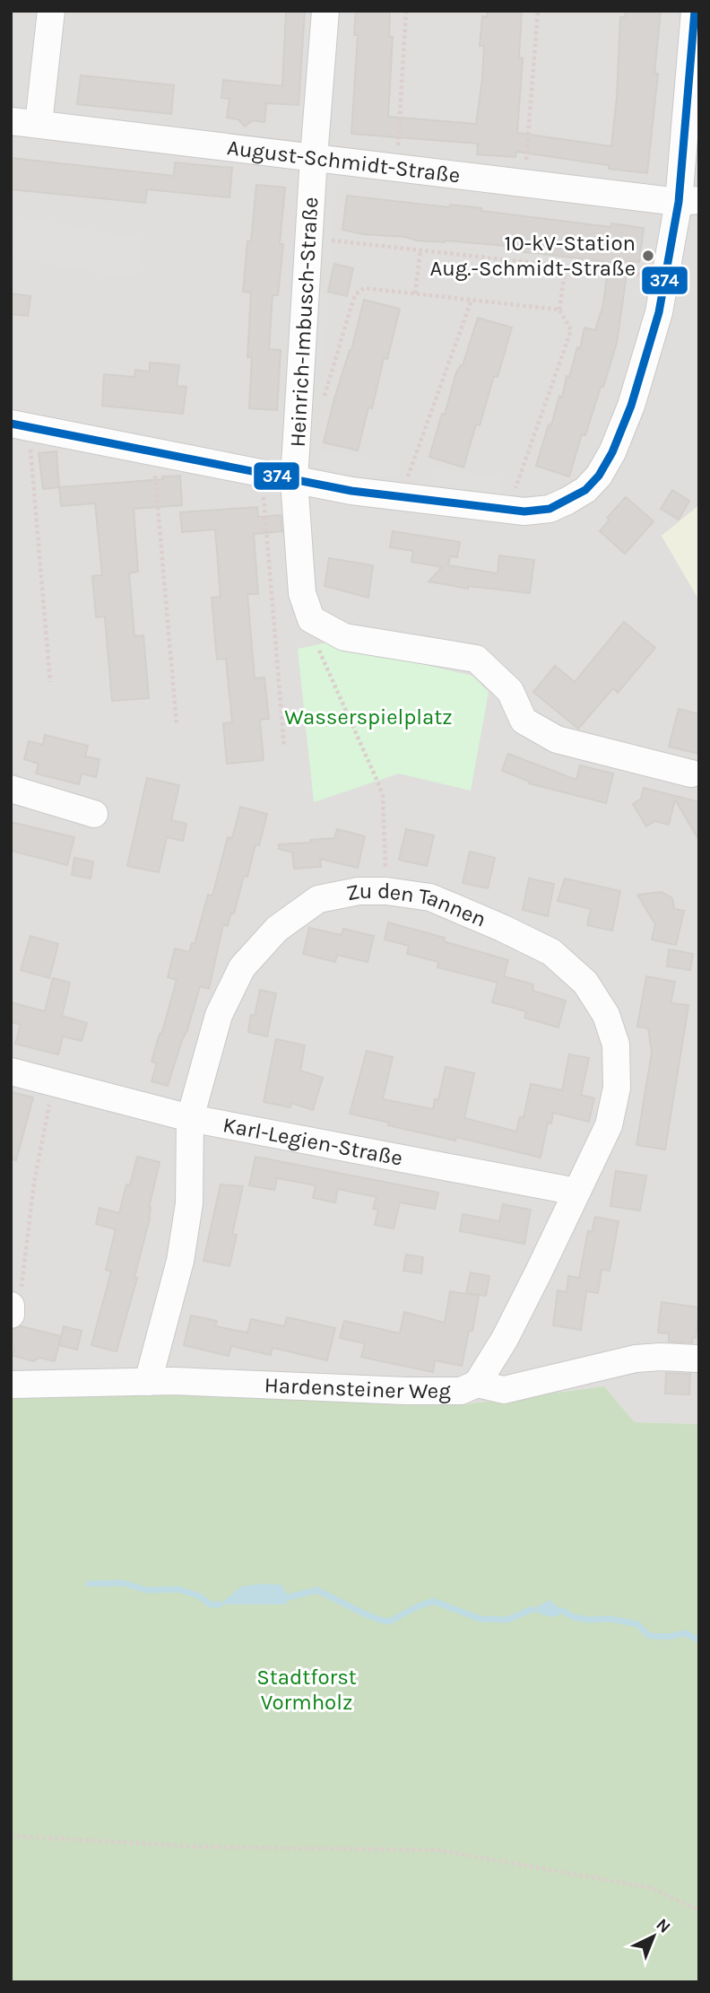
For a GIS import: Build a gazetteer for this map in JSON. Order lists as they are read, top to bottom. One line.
{"streets":{"street":["August-Schmidt-Straße","Heinrich-Imbusch-Straße","Zu den Tannen","Karl-Legien-Straße","Hardensteiner Weg"]},"crossings":[["August-Schmidt-Straße","Heinrich-Imbusch-Straße"],["Zu den Tannen","Karl-Legien-Straße"],["Zu den Tannen","Hardensteiner Weg"]],"parks":["Wasserspielplatz","Stadtforst Vormholz"],"places":["10-kV-Station Aug.-Schmidt-Straße"],"lines":["transit line 374"],"north":"top right"}
